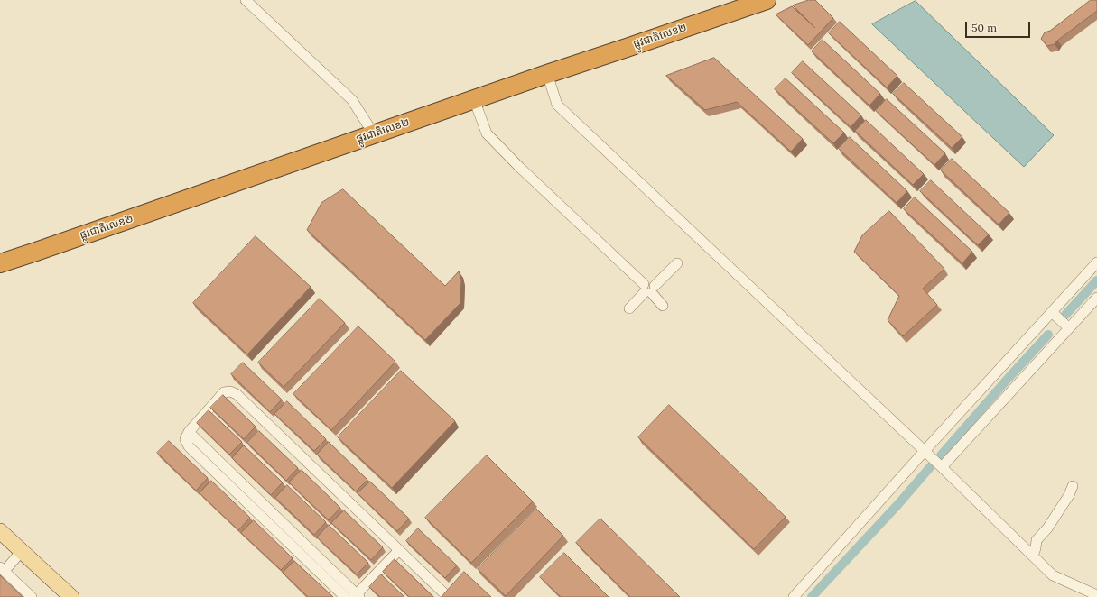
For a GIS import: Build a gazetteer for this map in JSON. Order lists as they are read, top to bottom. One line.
{"streets":{"highway":["ផ្លូវជាតិលេខ២"]},"scale_bar":"50 m"}
